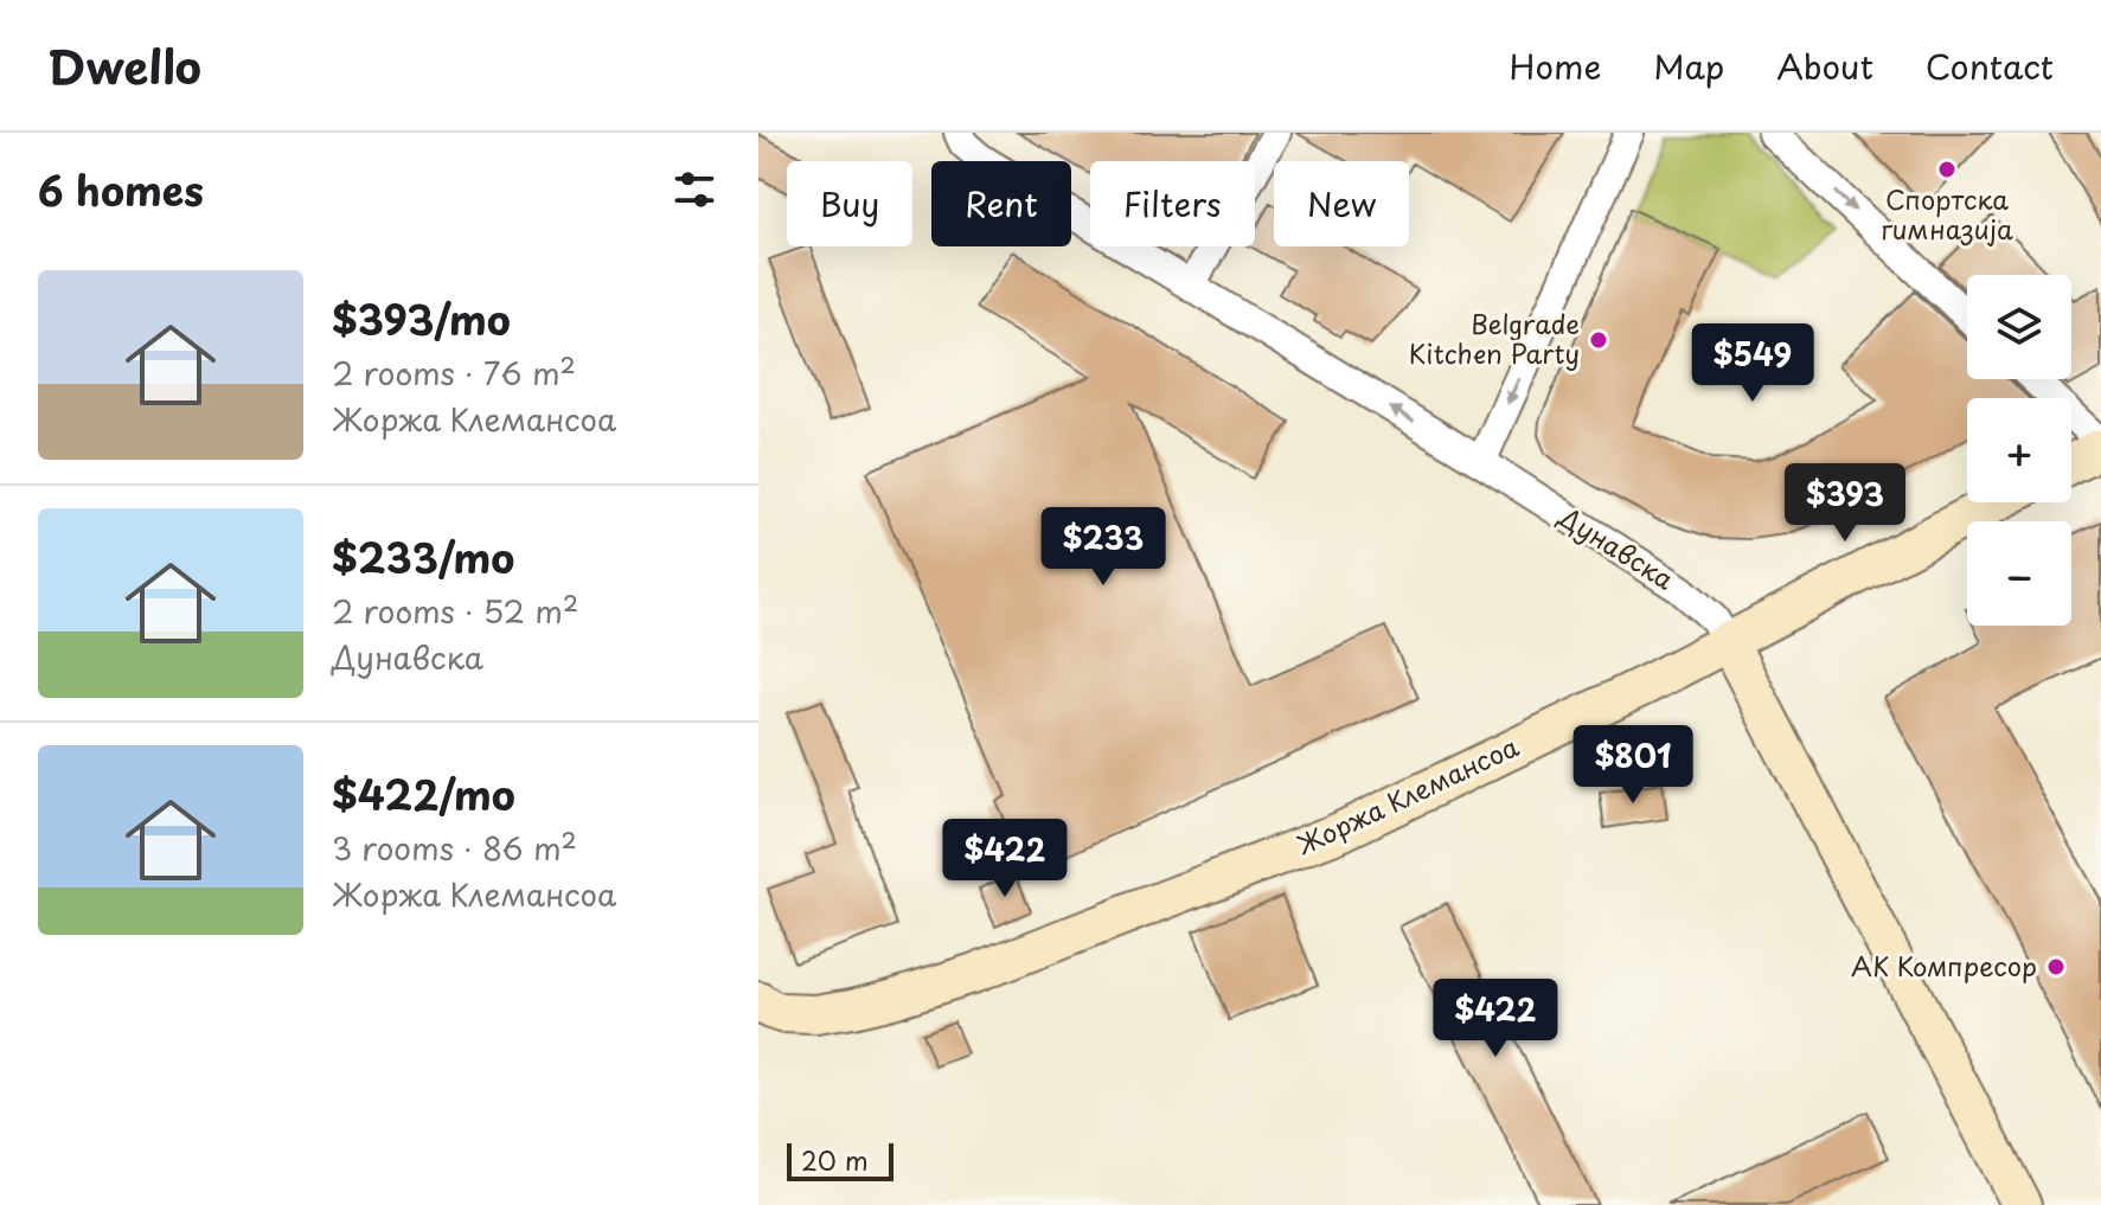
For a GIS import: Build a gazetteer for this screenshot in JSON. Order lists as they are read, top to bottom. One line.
{"streets":{"main road":["Дунавска","Жоржа Клемансоа"]},"crossings":[["Дунавска","Жоржа Клемансоа"]],"places":["Спортска гимназија","Belgrade Kitchen Party","АК Компресор"],"scale_bar":"20 m","page":{"header":"Dwello","nav":["Home","Map","About","Contact"],"heading":"6 homes","chip":["Buy","Rent","Filters","New"],"list":[{"name":"$393/mo","note":"2 rooms · 76 m² · Жоржа Клемансоа"},{"name":"$233/mo","note":"2 rooms · 52 m² · Дунавска"},{"name":"$422/mo","note":"3 rooms · 86 m² · Жоржа Клемансоа"}],"map_buttons":["+","−"],"price":["$549","$393","$233","$801","$422","$422"],"scale":"20 m"}}
